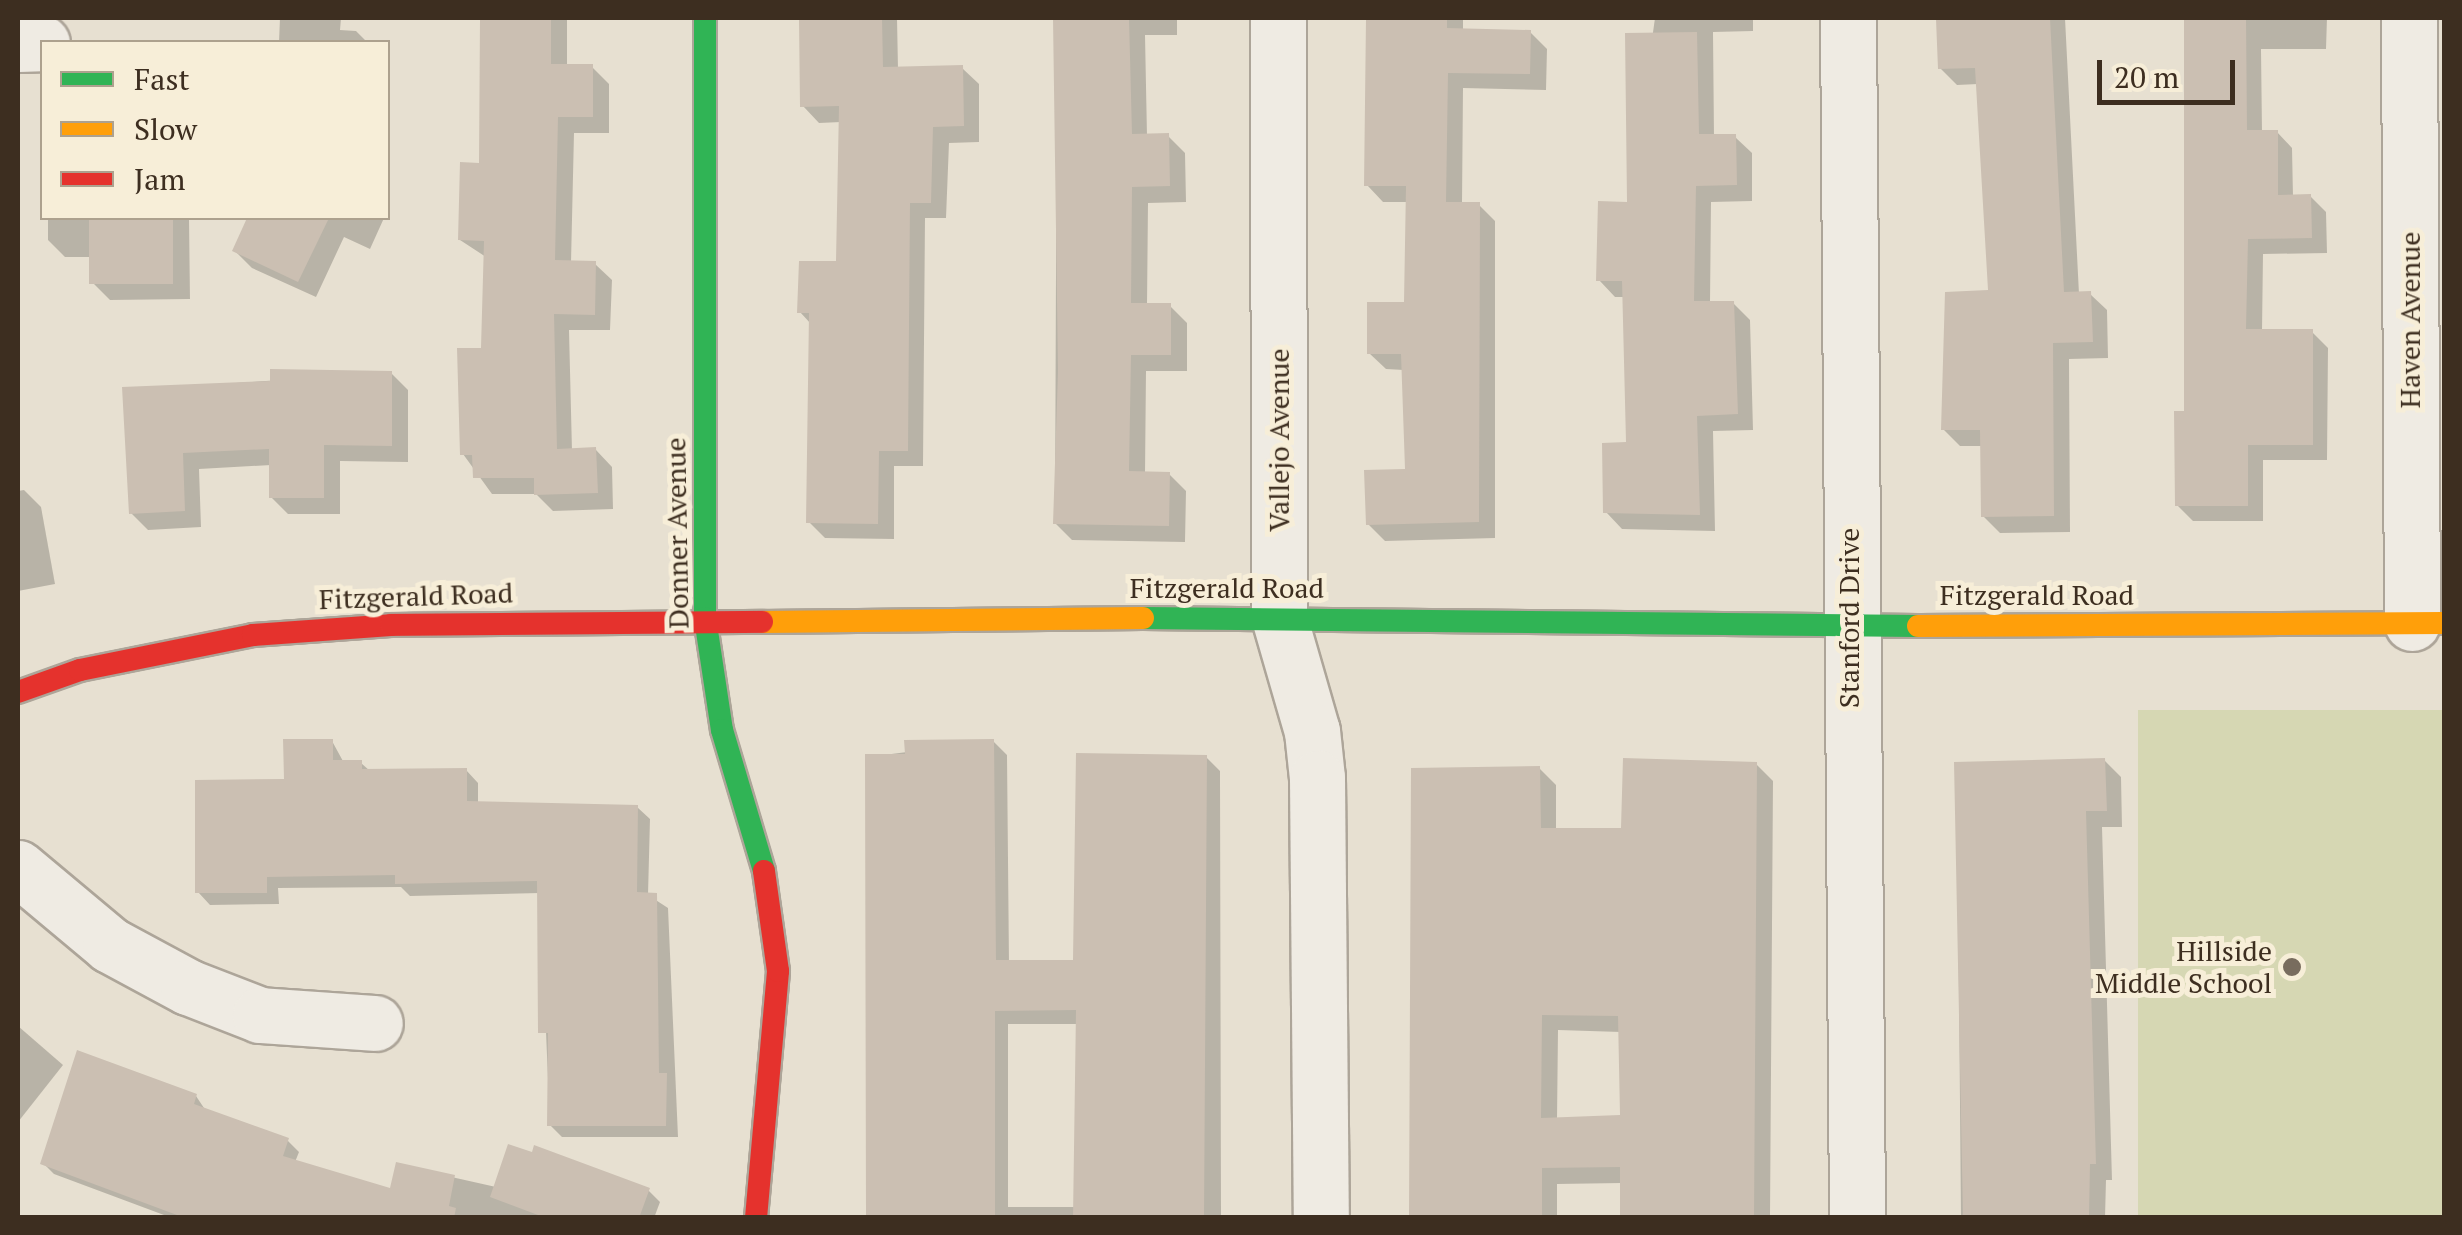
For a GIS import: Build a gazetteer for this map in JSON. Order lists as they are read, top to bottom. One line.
{"streets":{"main road":["Donner Avenue","Fitzgerald Road"],"street":["Haven Avenue","Vallejo Avenue","Stanford Drive"]},"crossings":[["Haven Avenue","Fitzgerald Road"],["Vallejo Avenue","Fitzgerald Road"],["Donner Avenue","Fitzgerald Road"],["Fitzgerald Road","Stanford Drive"]],"places":["Hillside Middle School"],"legend":["Fast","Slow","Jam"],"scale_bar":"20 m"}
